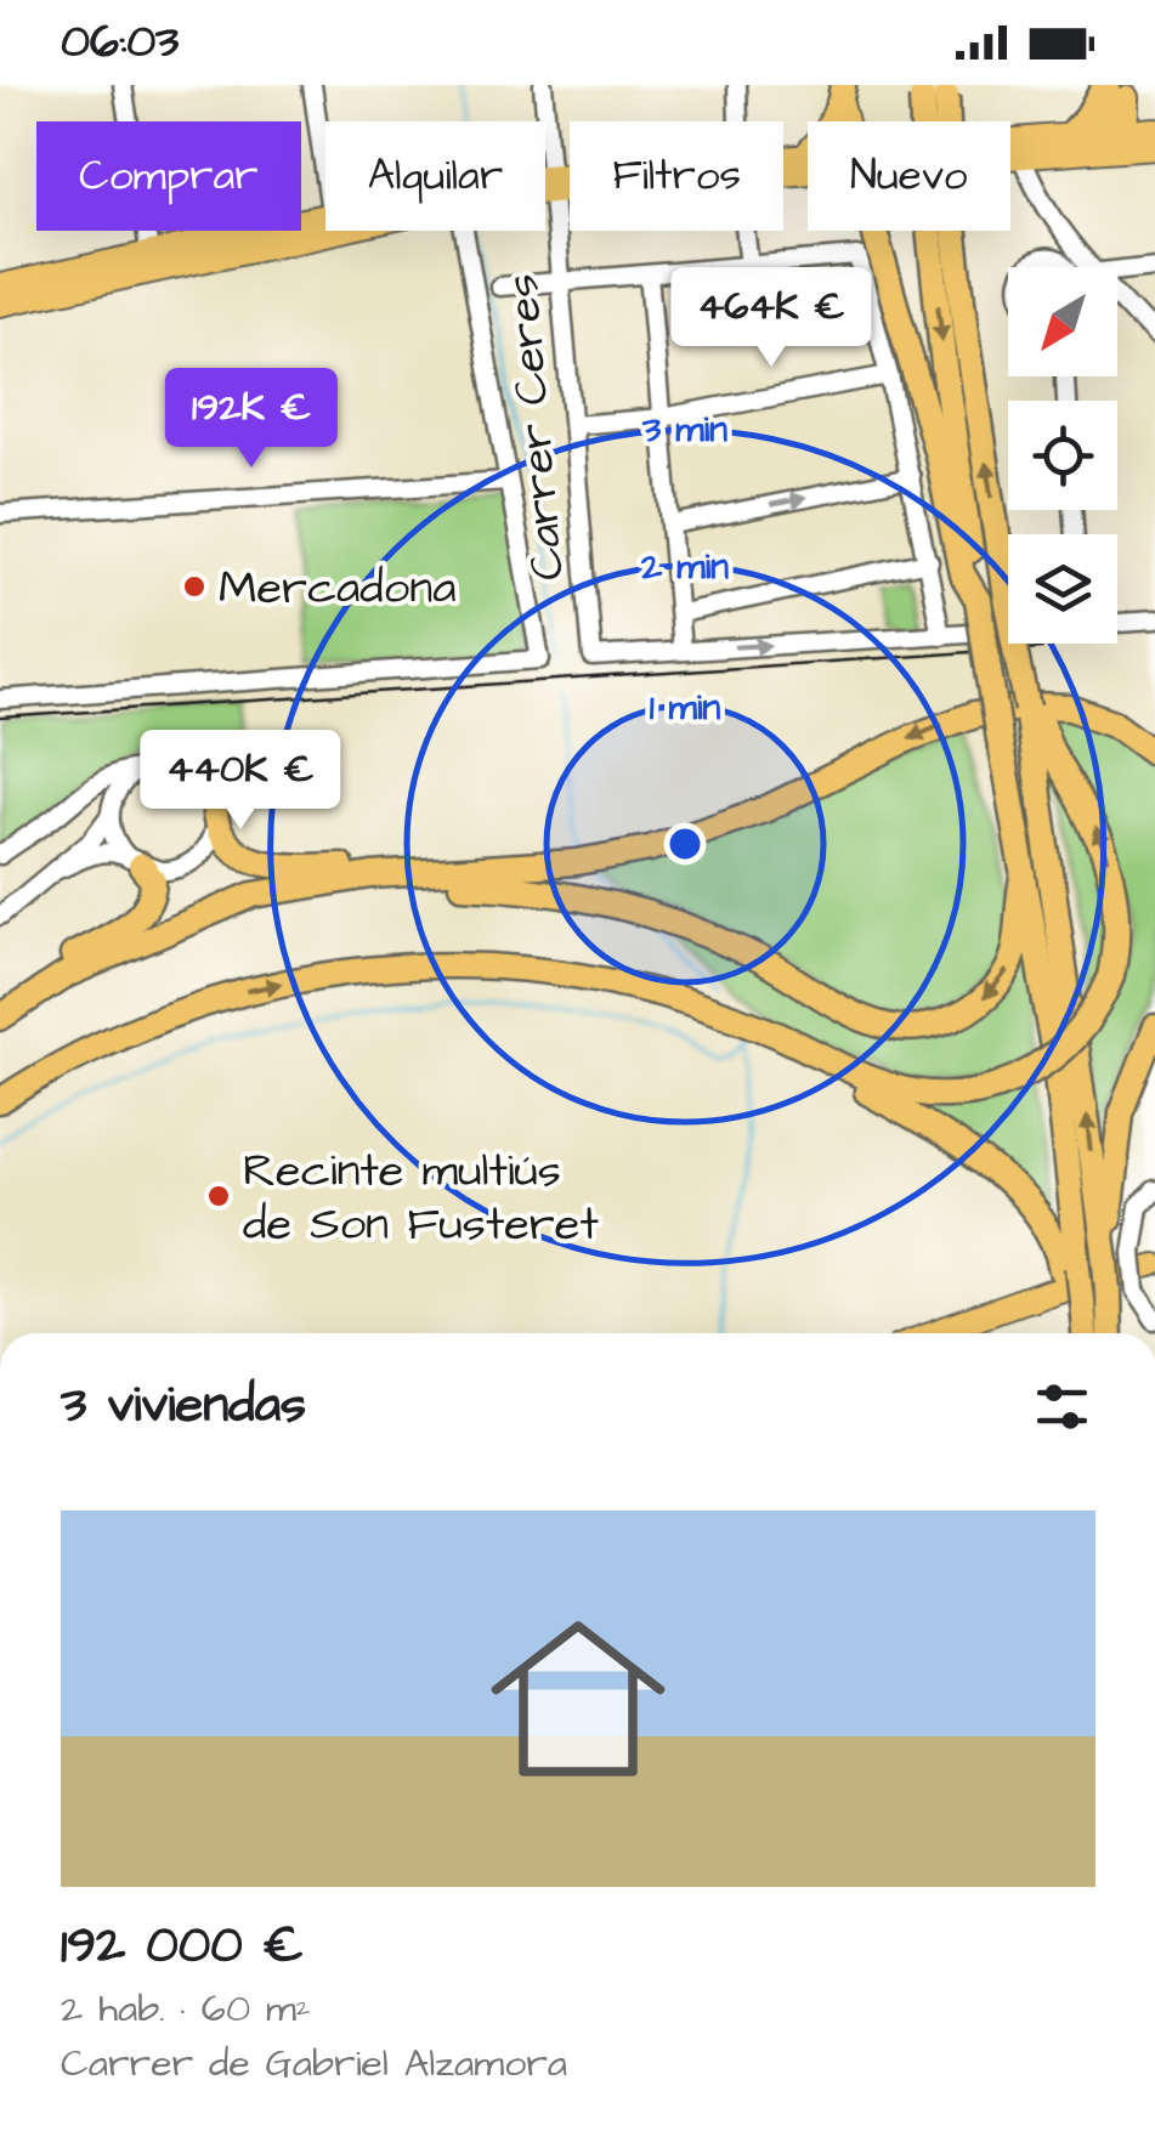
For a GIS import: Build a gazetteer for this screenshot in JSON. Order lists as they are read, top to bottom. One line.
{"streets":{"street":["Carrer Ceres"]},"places":["Mercadona","Recinte multiús de Son Fusteret"],"north":"bottom left","page":{"status":"06:03","chip":["Comprar","Alquilar","Filtros","Nuevo"],"price":["464K €","192K €","440K €"],"heading":"3 viviendas","list":[{"name":"192 000 €","note":"2 hab. · 60 m² · Carrer de Gabriel Alzamora"}]},"rings":["3 min","2 min","1 min"]}
